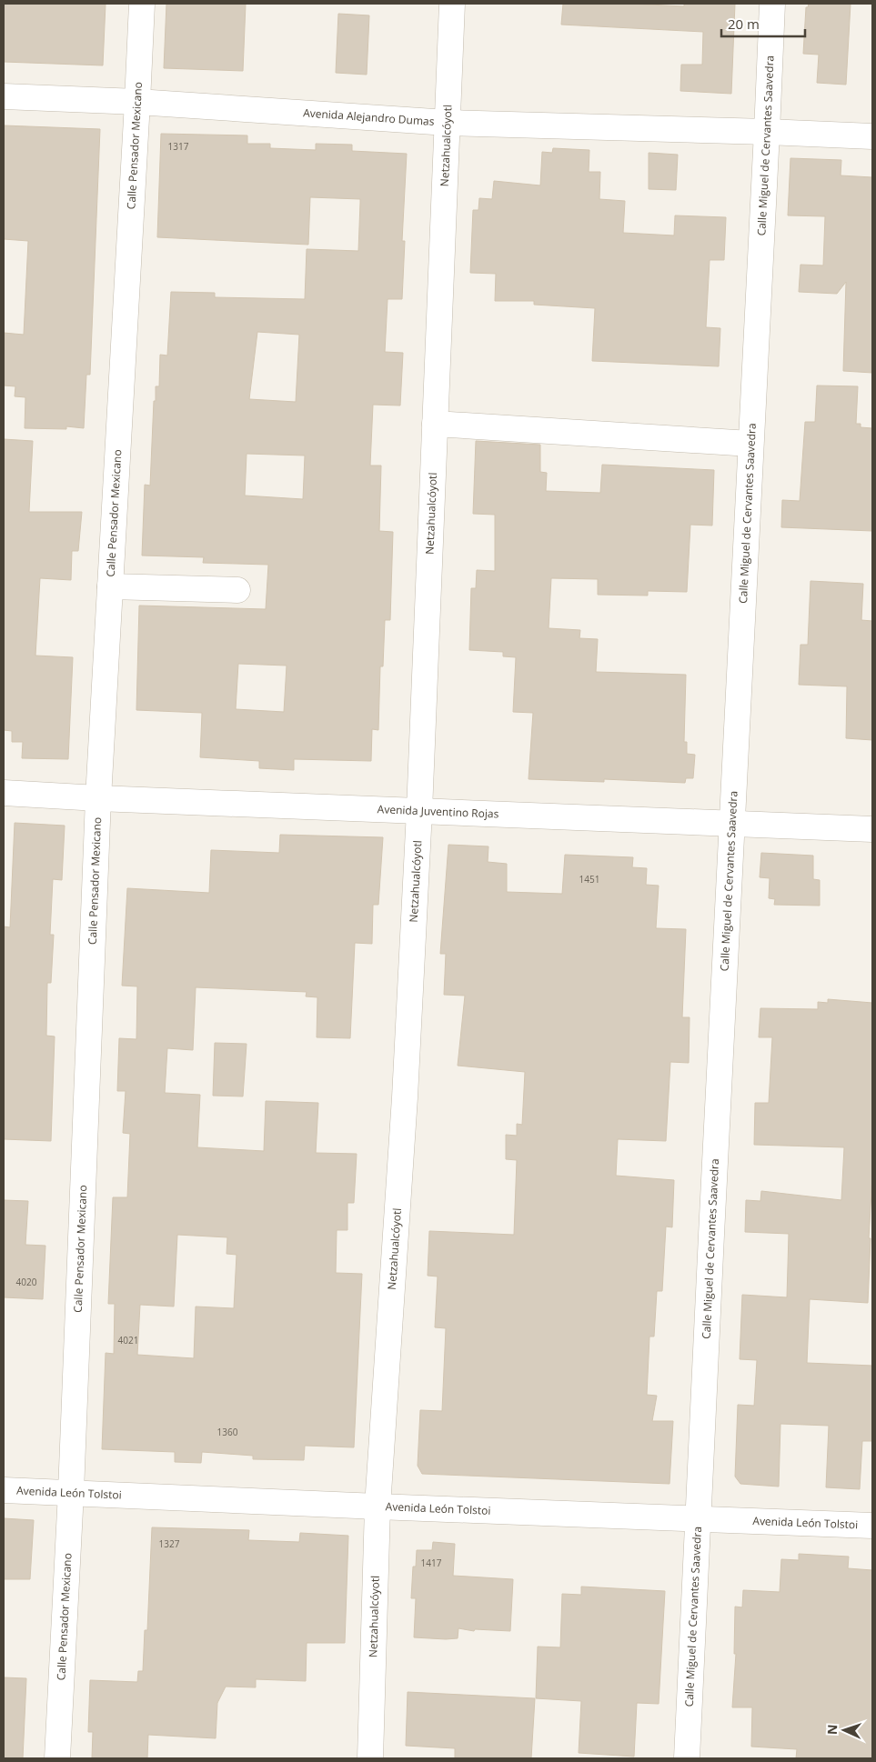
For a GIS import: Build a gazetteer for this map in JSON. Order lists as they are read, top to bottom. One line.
{"streets":{"street":["Avenida Alejandro Dumas","Calle Pensador Mexicano","Netzahualcóyotl","Calle Miguel de Cervantes Saavedra","Avenida Juventino Rojas","Avenida León Tolstoi"]},"crossings":[["Avenida Alejandro Dumas","Calle Pensador Mexicano"],["Avenida Alejandro Dumas","Netzahualcóyotl"],["Avenida Alejandro Dumas","Calle Miguel de Cervantes Saavedra"],["Calle Pensador Mexicano","Avenida Juventino Rojas"],["Calle Pensador Mexicano","Avenida León Tolstoi"],["Netzahualcóyotl","Avenida Juventino Rojas"],["Netzahualcóyotl","Avenida León Tolstoi"],["Calle Miguel de Cervantes Saavedra","Avenida Juventino Rojas"],["Calle Miguel de Cervantes Saavedra","Avenida León Tolstoi"]],"house_numbers":["1317","1451","4020","4021","1360","1327","1417"],"scale_bar":"20 m","north":"left"}
